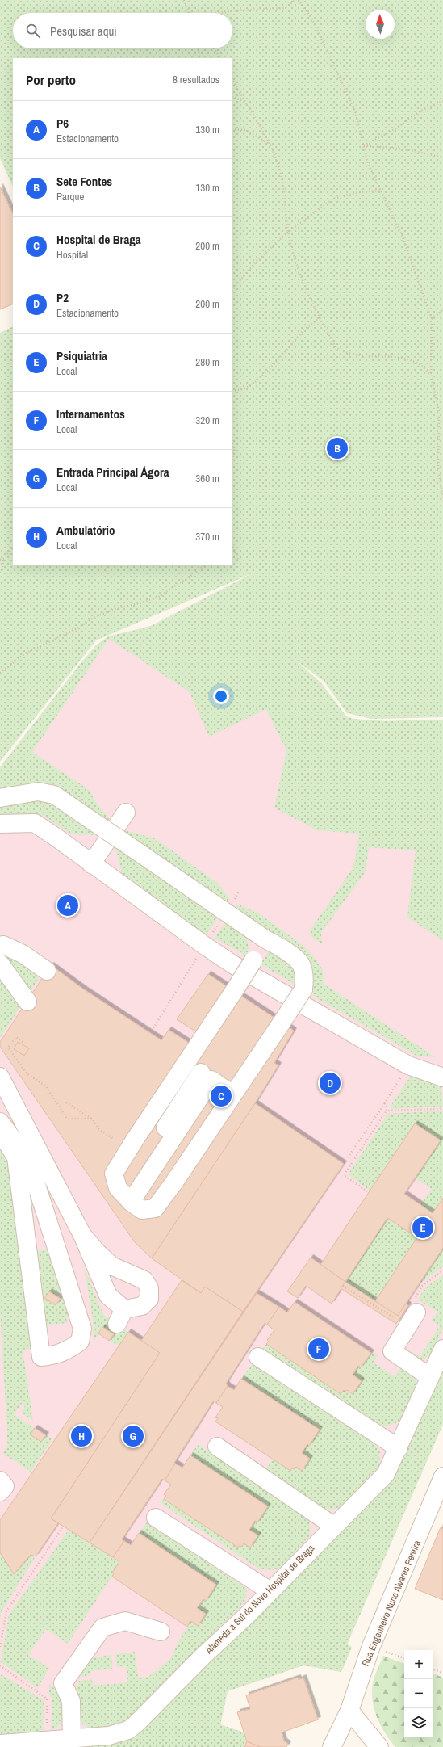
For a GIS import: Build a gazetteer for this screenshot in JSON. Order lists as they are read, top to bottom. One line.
{"streets":{"street":["Alameda a Sul do Novo Hospital de Braga","Rua Engenheiro Nuno Alvares Pereira"]},"north":"top","page":{"search":"Pesquisar aqui","heading":["Por perto","8 resultados"],"list":[{"mark":"A","name":"P6","note":"Estacionamento","value":"130 m"},{"mark":"B","name":"Sete Fontes","note":"Parque","value":"130 m"},{"mark":"C","name":"Hospital de Braga","note":"Hospital","value":"200 m"},{"mark":"D","name":"P2","note":"Estacionamento","value":"200 m"},{"mark":"E","name":"Psiquiatria","note":"Local","value":"280 m"},{"mark":"F","name":"Internamentos","note":"Local","value":"320 m"},{"mark":"G","name":"Entrada Principal Ágora","note":"Local","value":"360 m"},{"mark":"H","name":"Ambulatório","note":"Local","value":"370 m"}],"pins":["B","A","D","C","E","F","G","H"],"map_buttons":["+","−"]}}
